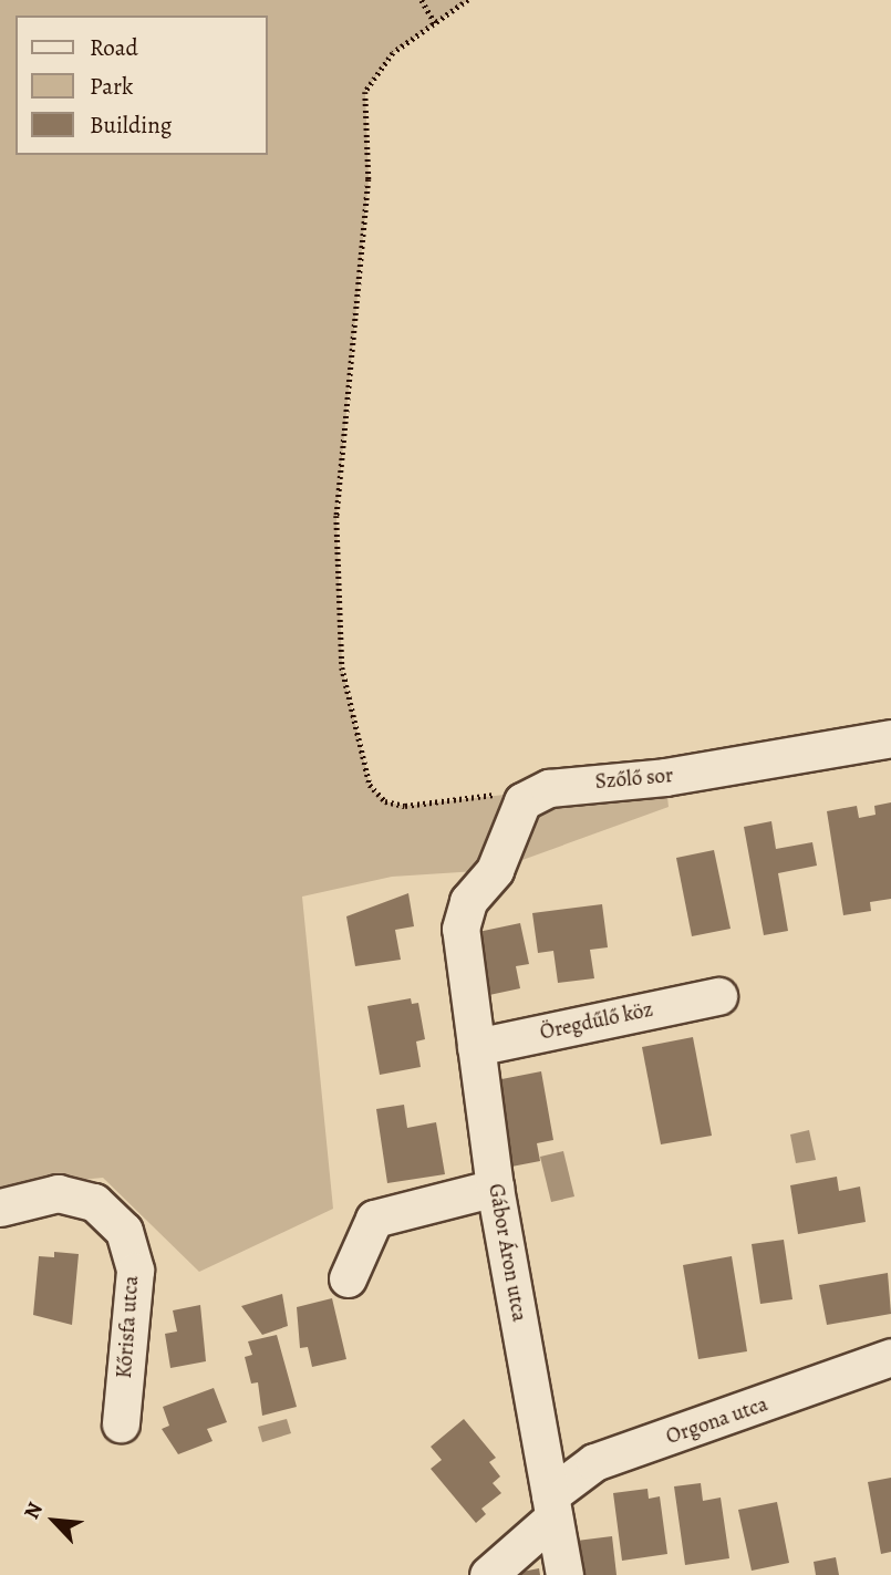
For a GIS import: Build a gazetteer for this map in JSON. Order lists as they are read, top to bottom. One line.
{"streets":{"street":["Szőlő sor","Öregdűlő köz","Gábor Áron utca","Kőrisfa utca","Orgona utca"]},"crossings":[["Szőlő sor","Gábor Áron utca"],["Öregdűlő köz","Gábor Áron utca"],["Gábor Áron utca","Orgona utca"]],"legend":["Road","Park","Building"],"north":"top left"}
